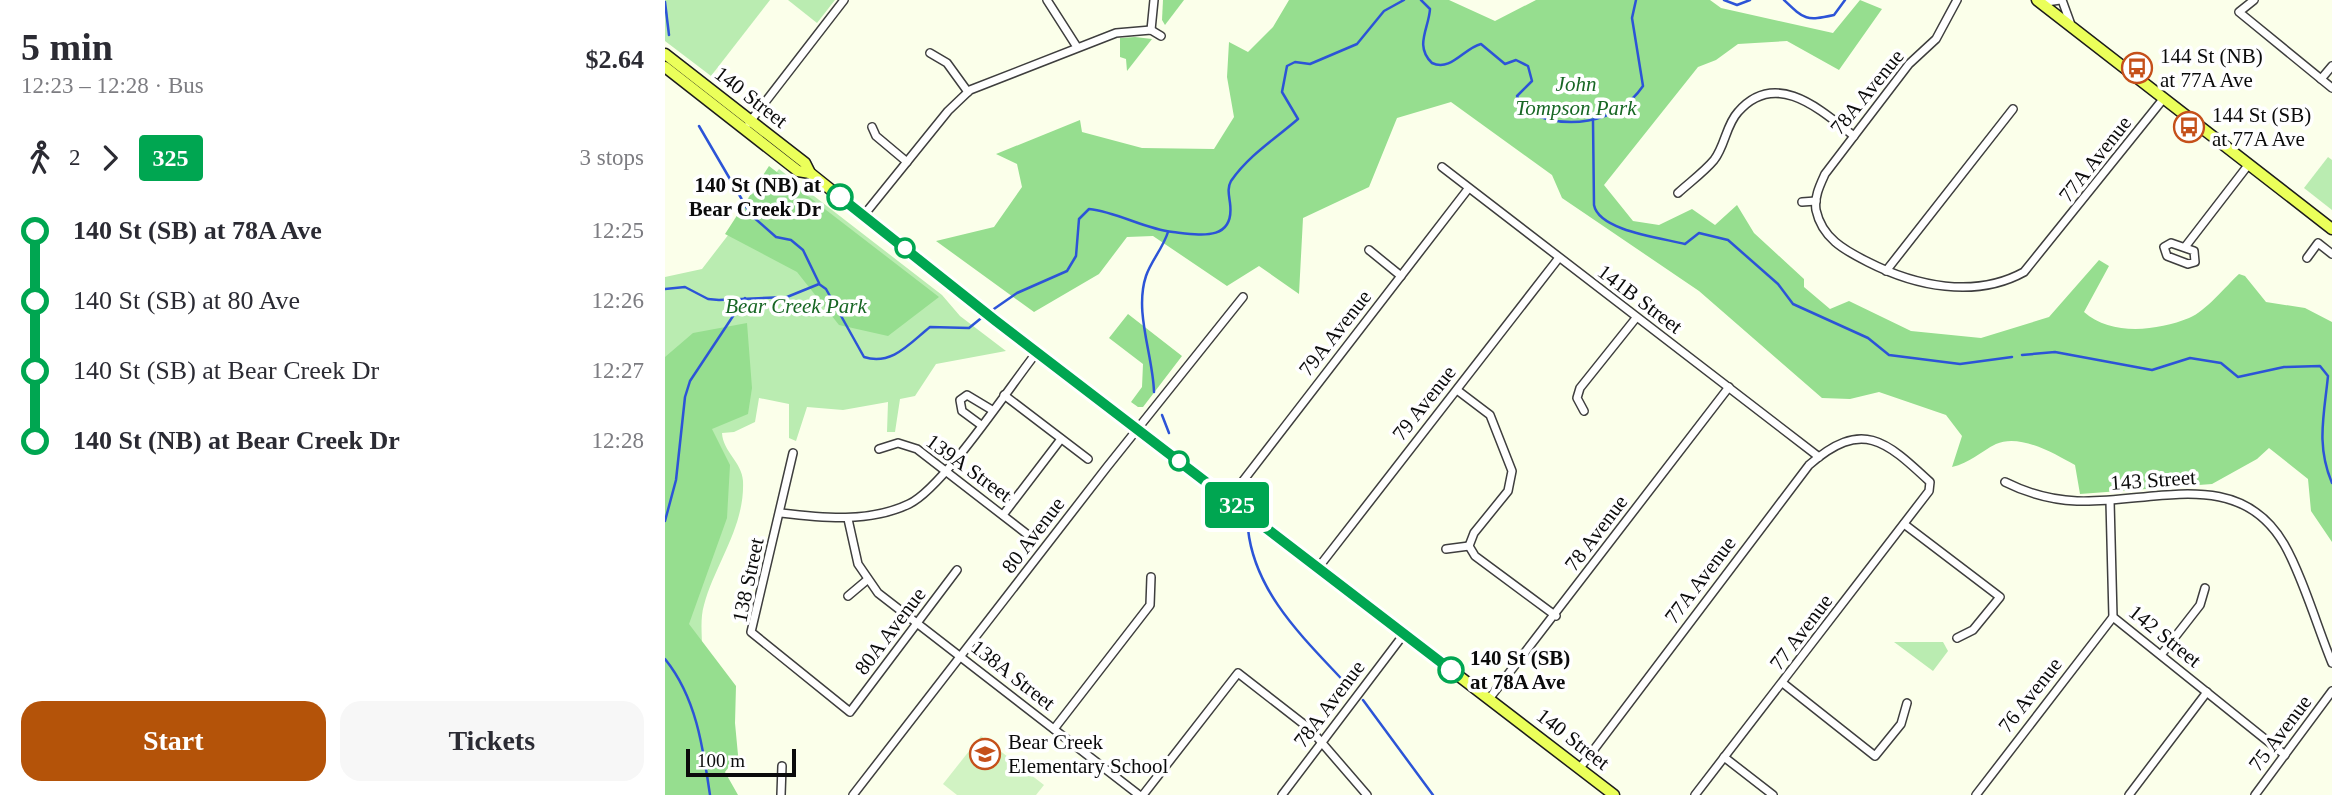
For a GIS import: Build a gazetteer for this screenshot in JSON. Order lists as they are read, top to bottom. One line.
{"streets":{"main road":["140 Street"],"street":["78A Avenue","77A Avenue","141B Street","79A Avenue","79 Avenue","139A Street","143 Street","78 Avenue","80 Avenue","138 Street","80A Avenue","77 Avenue","142 Street","138A Street","76 Avenue","75 Avenue"]},"crossings":[["78A Avenue","140 Street"],["78A Avenue","77A Avenue"],["140 Street","77A Avenue"],["140 Street","79A Avenue"],["140 Street","79 Avenue"],["140 Street","78 Avenue"],["140 Street","80 Avenue"],["77A Avenue","141B Street"],["77A Avenue","77 Avenue"],["141B Street","79A Avenue"],["141B Street","79 Avenue"],["141B Street","78 Avenue"],["143 Street","142 Street"],["80 Avenue","138A Street"],["138 Street","80A Avenue"],["80A Avenue","138A Street"],["142 Street","76 Avenue"],["142 Street","75 Avenue"]],"parks":["John Tompson Park","Bear Creek Park"],"places":{"bus stop":["144 St (NB) at 77A Ave","144 St (SB) at 77A Ave"],"other":["140 St (NB) at Bear Creek Dr","140 St (SB) at 78A Ave"],"school or university":["Bear Creek Elementary School"]},"lines":["bus line 325"],"scale_bar":"100 m","page":{"heading":["5 min","12:23 – 12:28 · Bus","$2.64"],"on_map":"325","legs":["2","325","3 stops"],"list":[{"name":"140 St (SB) at 78A Ave","value":"12:25"},{"name":"140 St (SB) at 80 Ave","value":"12:26"},{"name":"140 St (SB) at Bear Creek Dr","value":"12:27"},{"name":"140 St (NB) at Bear Creek Dr","value":"12:28"}],"buttons":["Start","Tickets"],"scale":"100 m"}}
